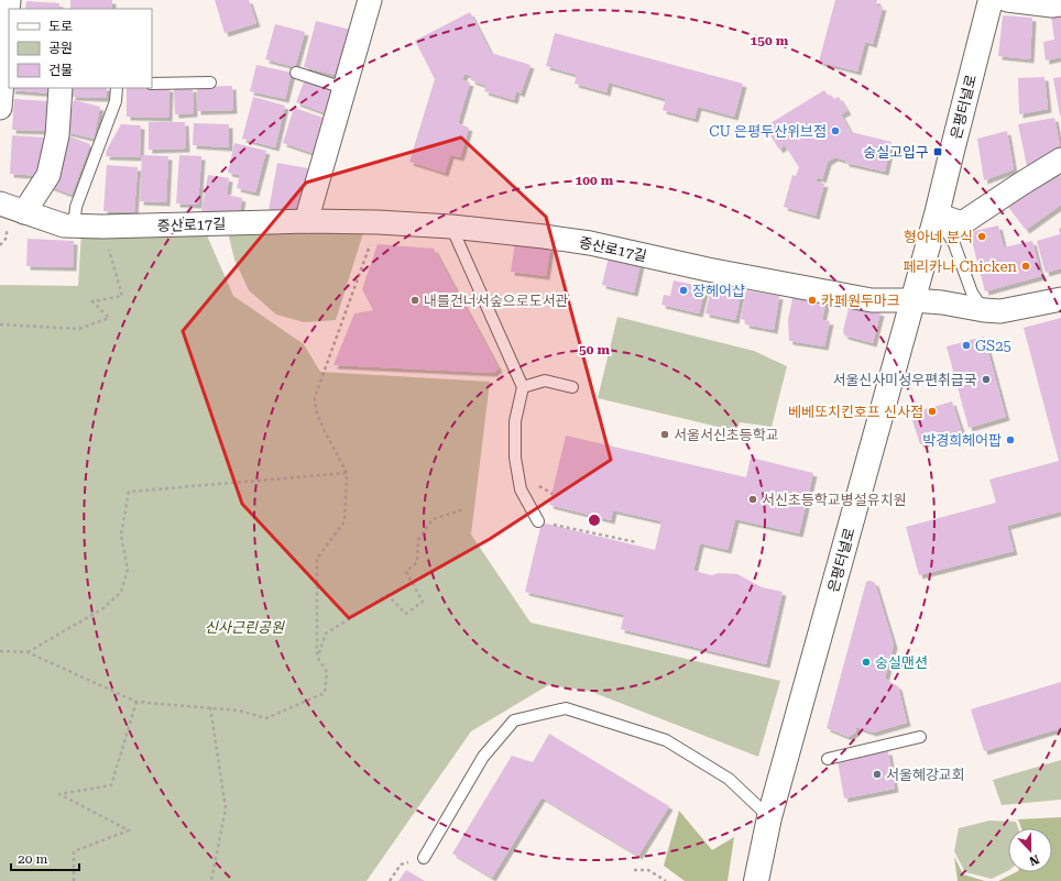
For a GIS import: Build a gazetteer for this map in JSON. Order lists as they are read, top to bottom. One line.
{"streets":{"main road":["은평터널로"],"street":["증산로17길"]},"crossings":[["은평터널로","증산로17길"]],"parks":["신사근린공원"],"places":{"other":["CU 은평두산위브점","형아네 분식","페리카나 Chicken","장헤어샵","내를건너서숲으로도서관","카페원두마크","GS25","서울신사미성우편취급국","베베또치킨호프 신사점","서울서신초등학교","박경희헤어팝","서신초등학교병설유치원","숭실맨션","서울혜강교회"],"transit":["숭실고입구"]},"legend":["도로","공원","건물"],"scale_bar":"20 m","north":"bottom","rings":["150 m","100 m","50 m"]}
